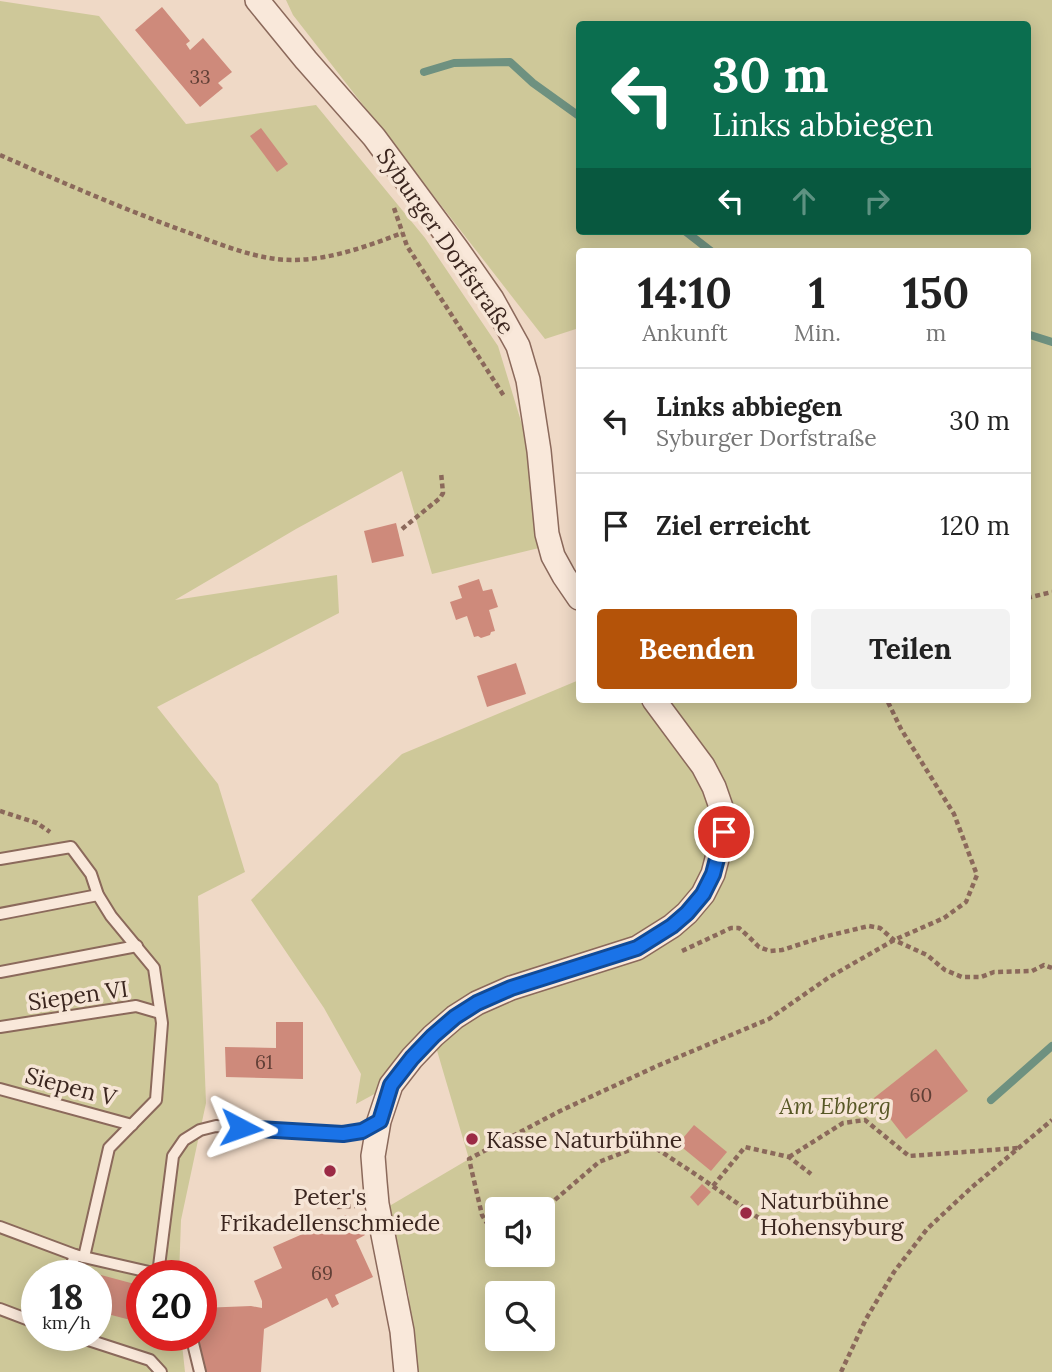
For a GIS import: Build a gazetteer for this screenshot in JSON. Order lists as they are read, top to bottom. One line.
{"streets":{"street":["Syburger Dorfstraße"],"lane":["Siepen VI","Siepen V"]},"parks":["Am Ebberg"],"places":["Kasse Naturbühne","Peter's Frikadellenschmiede","Naturbühne Hohensyburg"],"house_numbers":["33","61","60","69"],"page":{"turn":["30 m","Links abbiegen"],"eta":["14:10","Ankunft","1","Min.","150","m"],"list":[{"name":"Links abbiegen","note":"Syburger Dorfstraße","value":"30 m"},{"name":"Ziel erreicht","value":"120 m"}],"buttons":["Beenden","Teilen"],"speed":"18 km/h","limit":"20"}}
